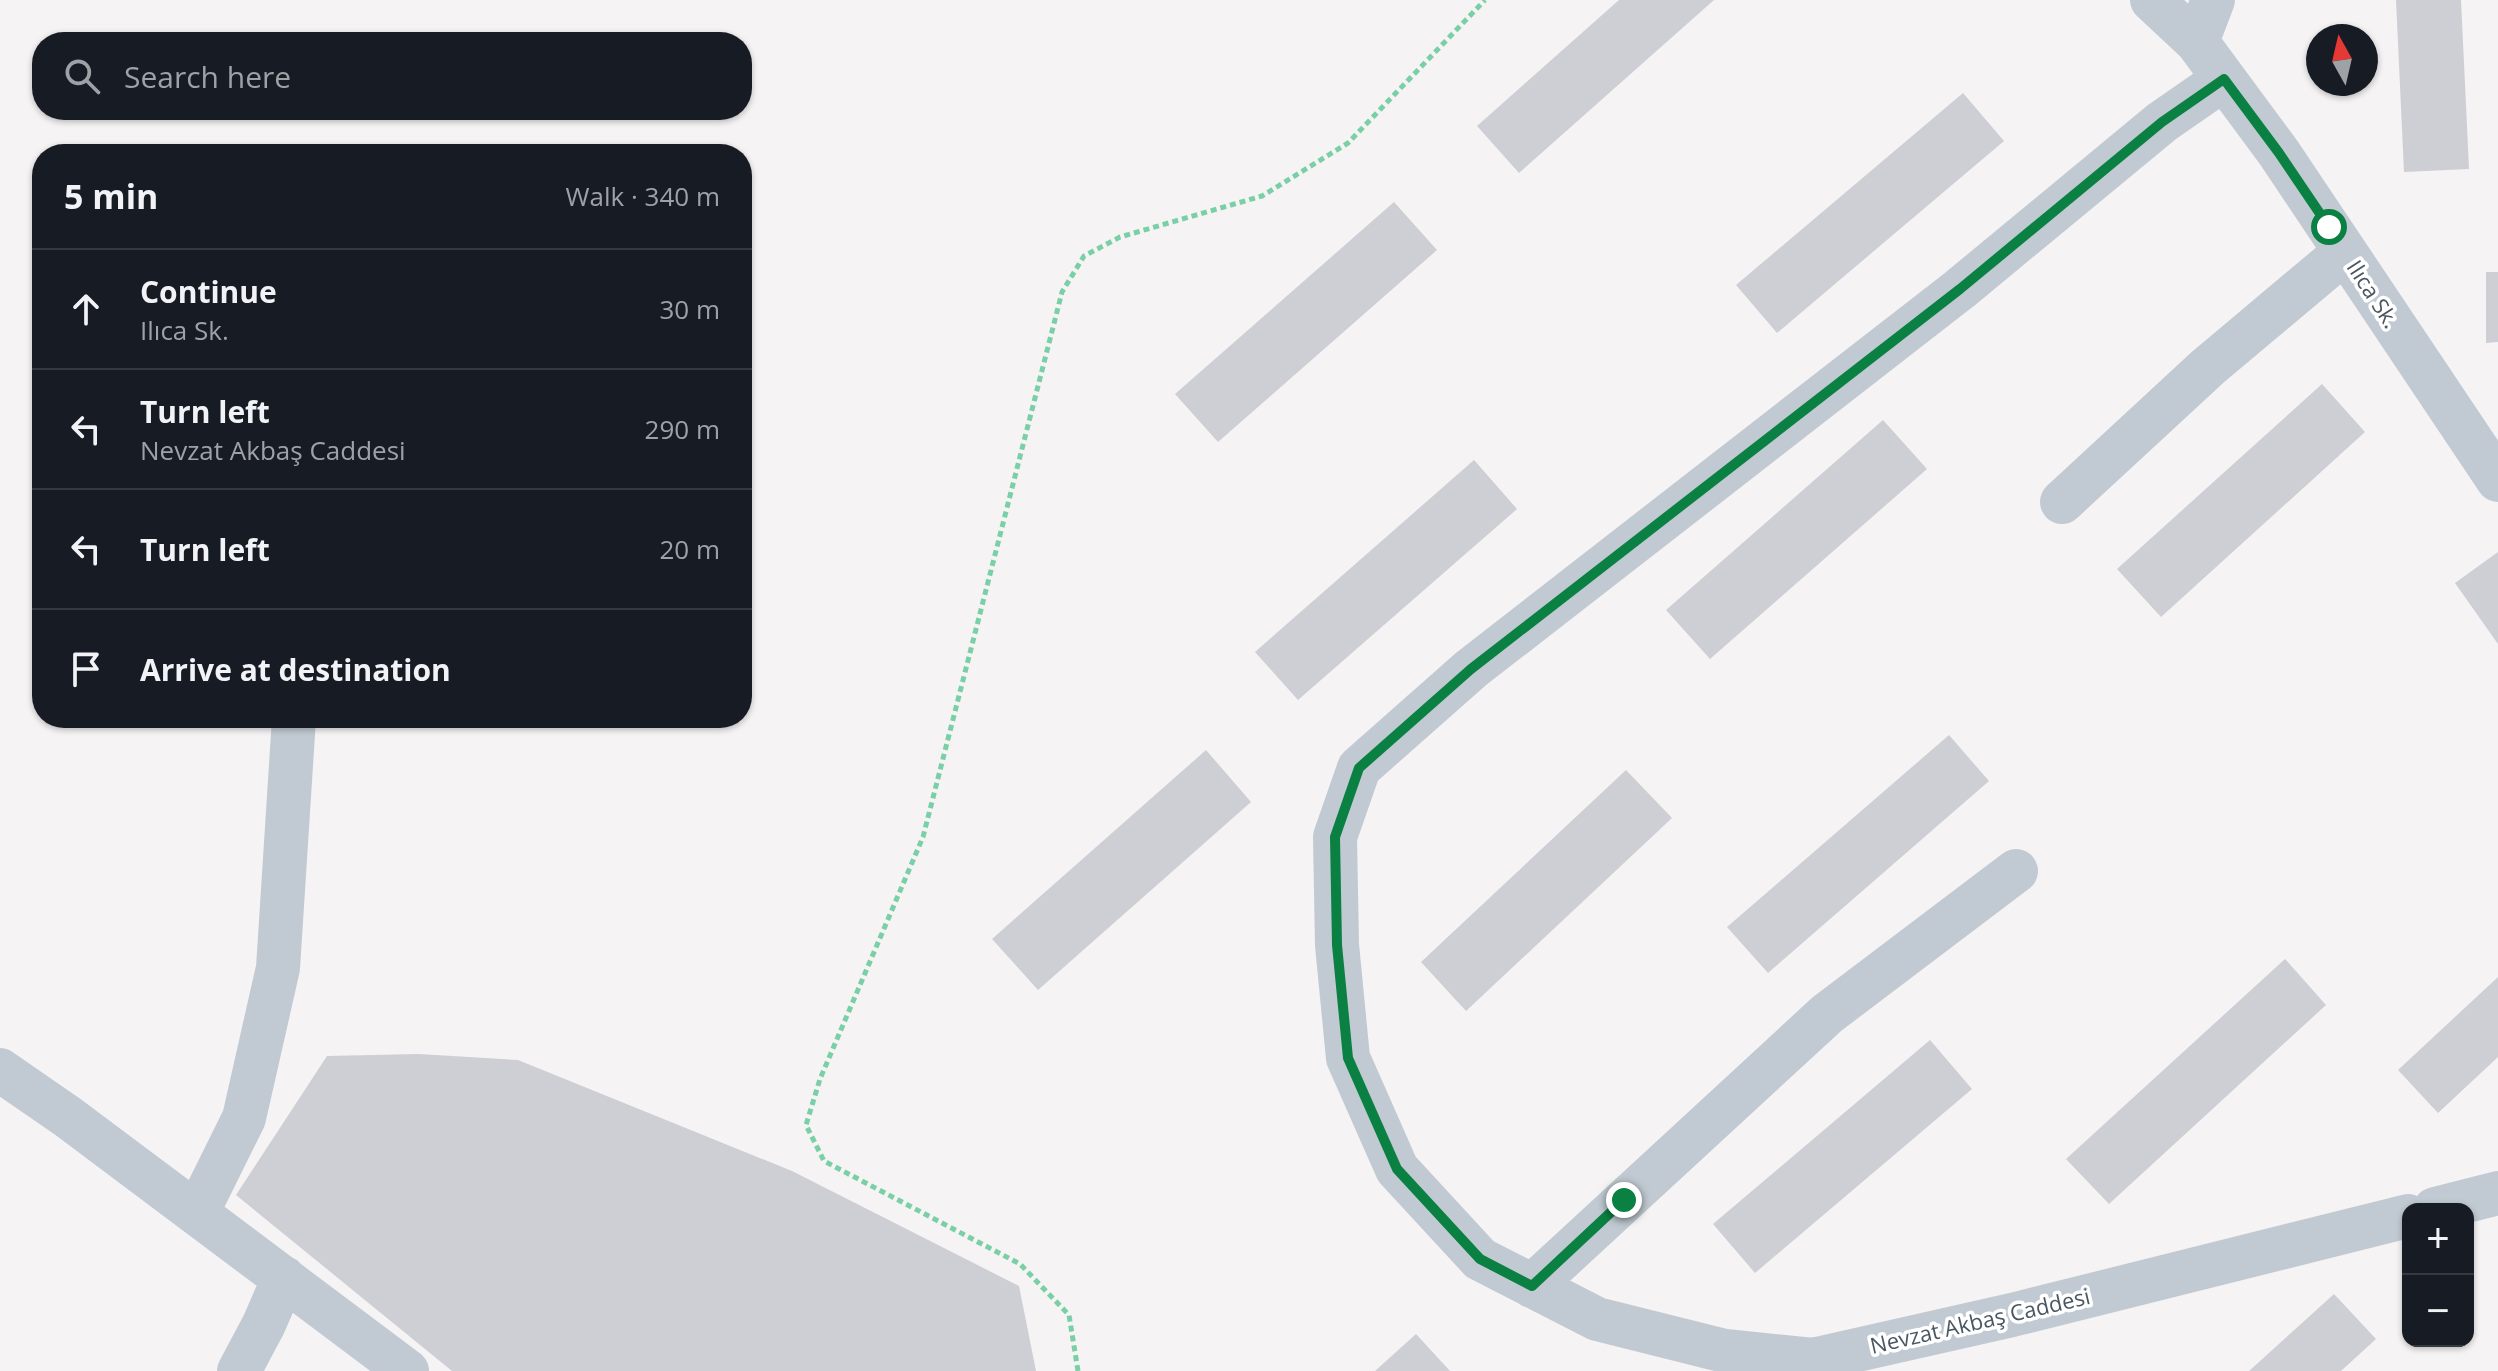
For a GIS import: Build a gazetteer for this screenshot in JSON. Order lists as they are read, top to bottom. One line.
{"streets":{"street":["Ilıca Sk.","Nevzat Akbaş Caddesi"]},"crossings":[["Ilıca Sk.","Nevzat Akbaş Caddesi"]],"north":"top","page":{"search":"Search here","heading":["5 min","Walk · 340 m"],"list":[["Continue","Ilıca Sk.","30 m"],["Turn left","Nevzat Akbaş Caddesi","290 m"],["Turn left","20 m"],"Arrive at destination"],"map_buttons":["+","−"]}}
